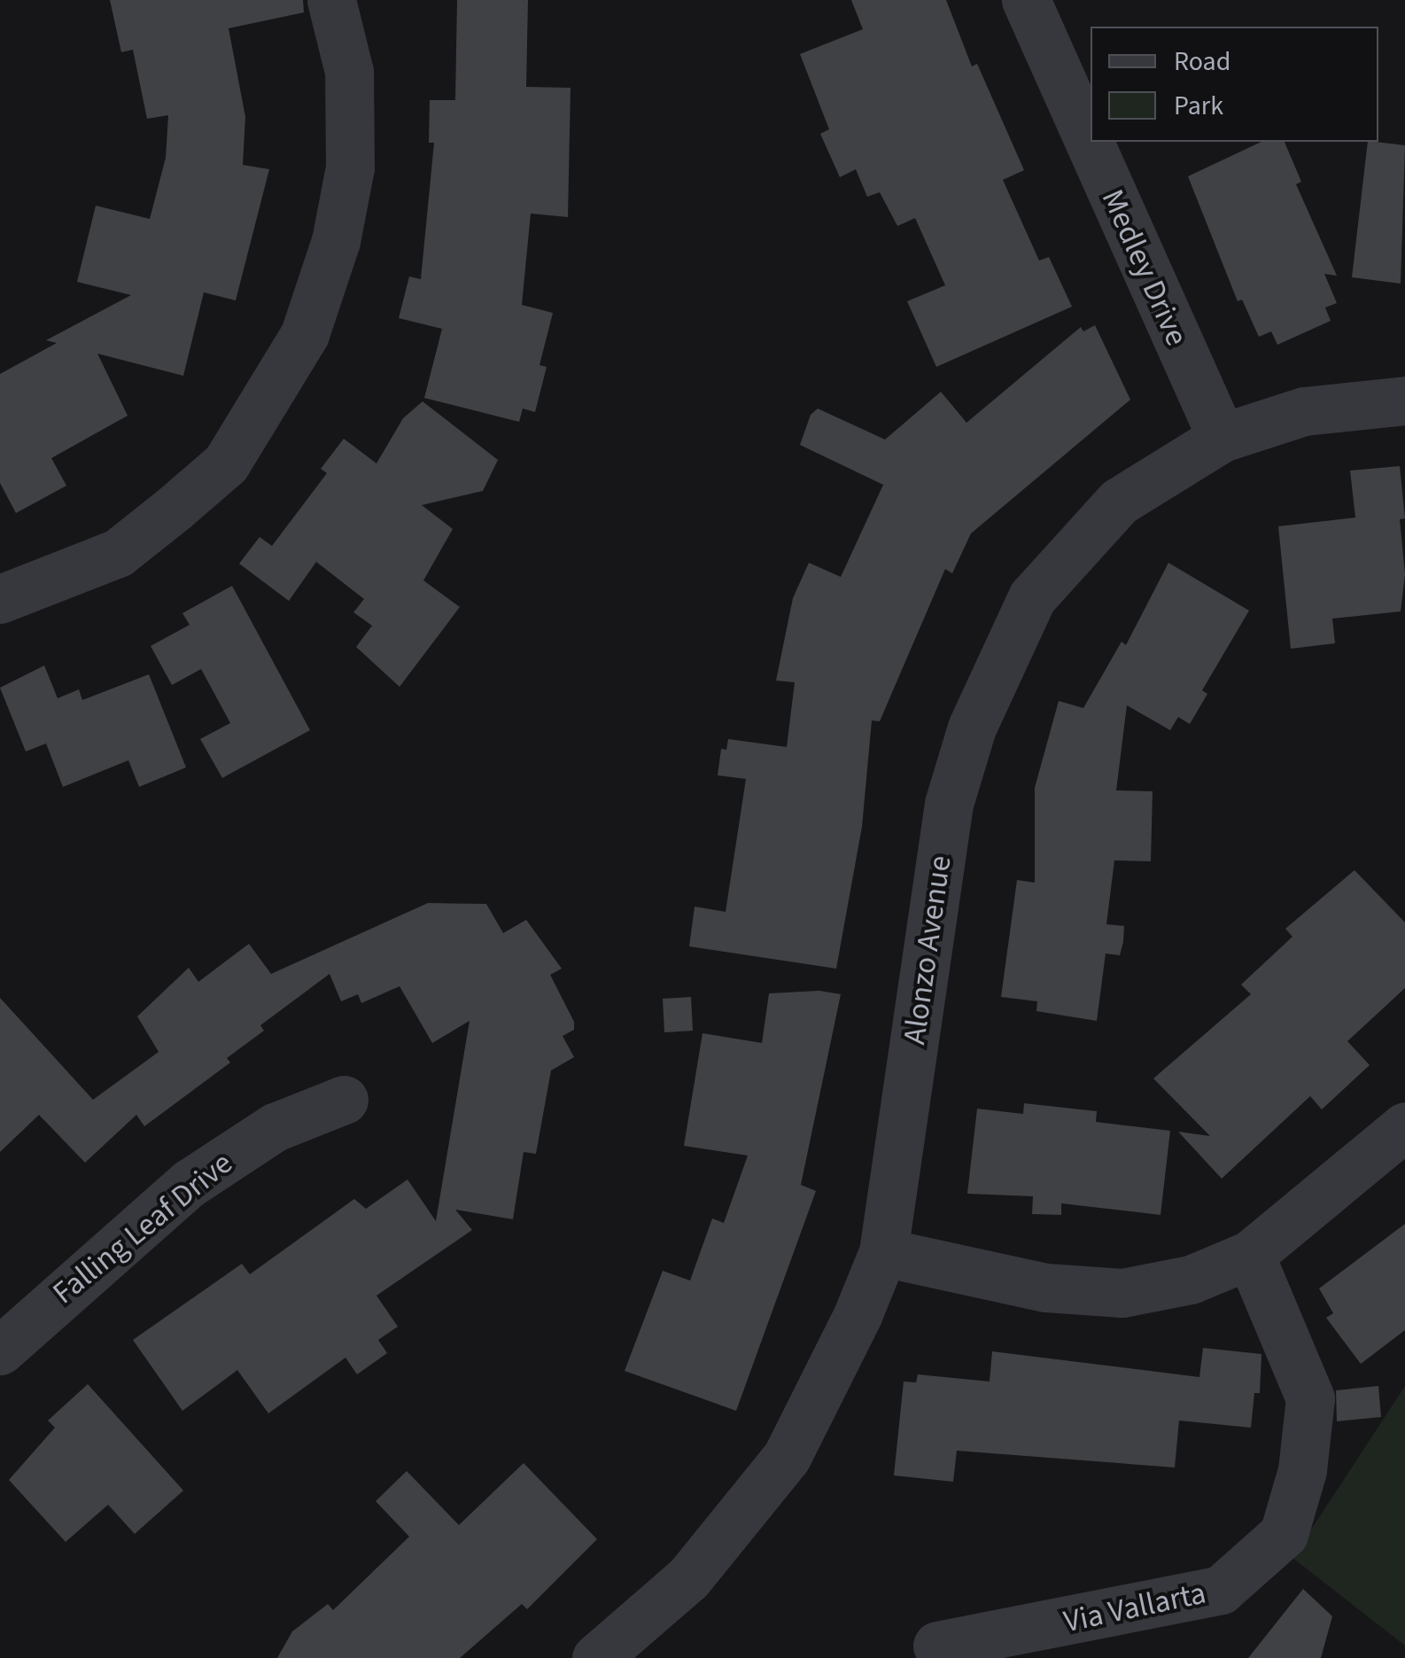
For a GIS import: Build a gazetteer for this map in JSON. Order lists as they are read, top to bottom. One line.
{"streets":{"street":["Medley Drive","Alonzo Avenue","Falling Leaf Drive","Via Vallarta"]},"crossings":[["Medley Drive","Alonzo Avenue"]],"legend":["Road","Park"]}
